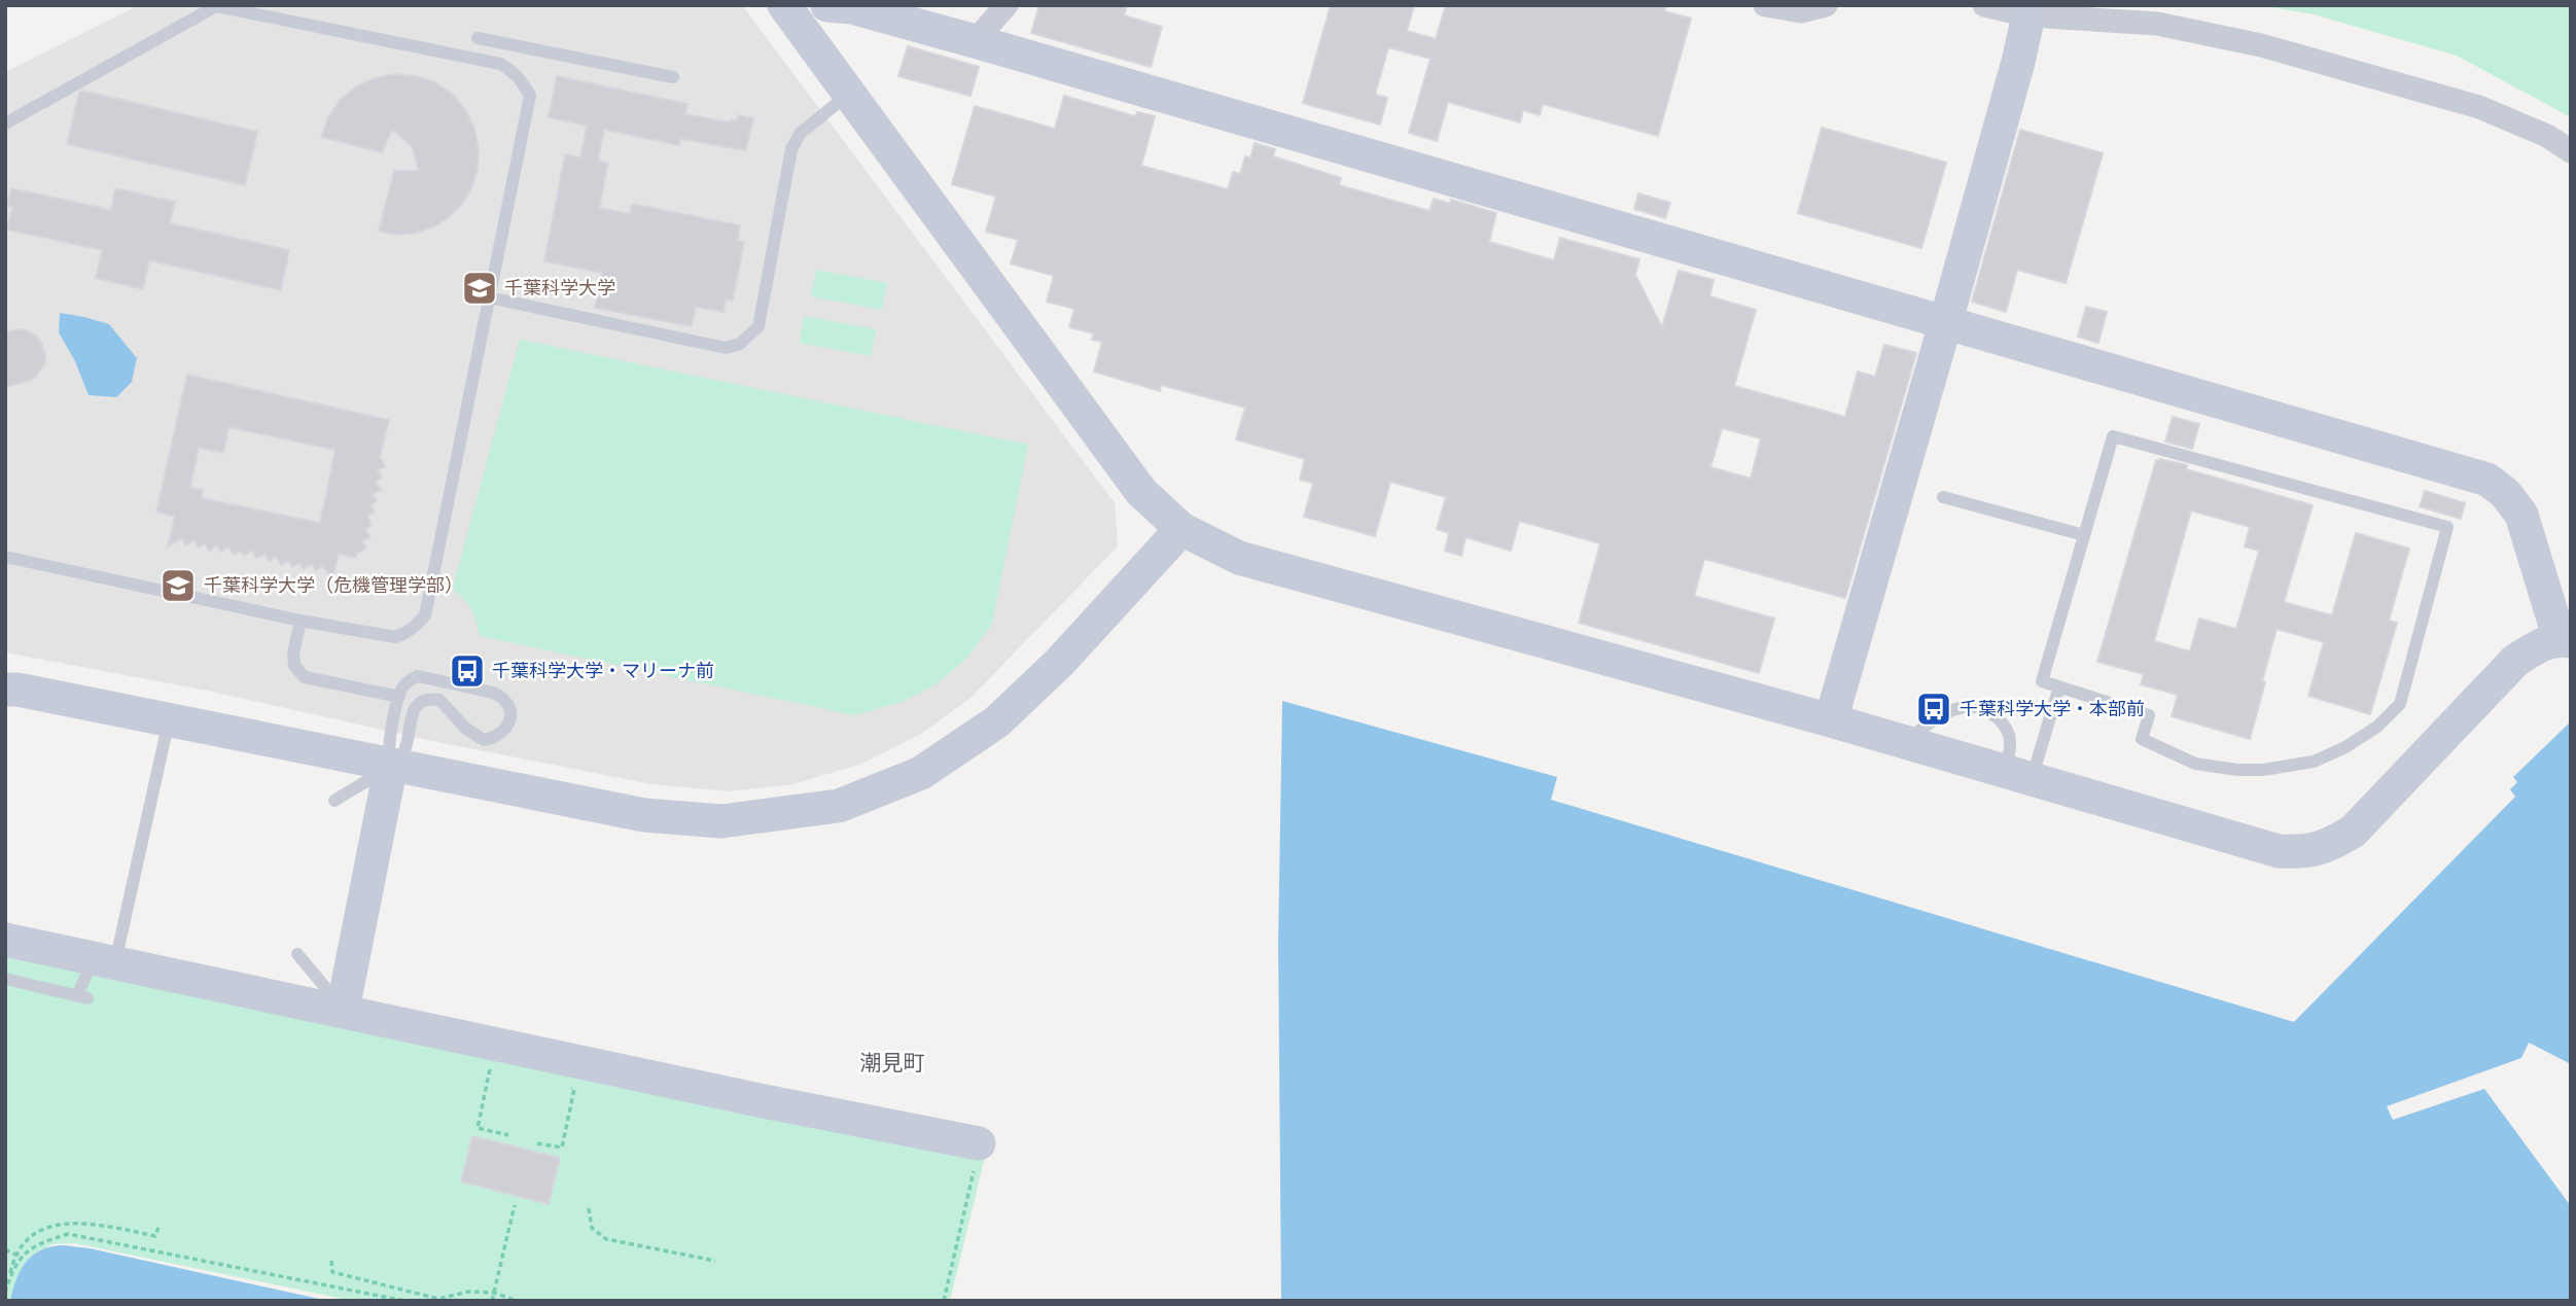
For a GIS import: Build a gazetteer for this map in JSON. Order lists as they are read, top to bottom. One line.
{"districts":["潮見町"],"places":{"school or university":["千葉科学大学","千葉科学大学（危機管理学部）"],"bus stop":["千葉科学大学・マリーナ前","千葉科学大学・本部前"]}}
